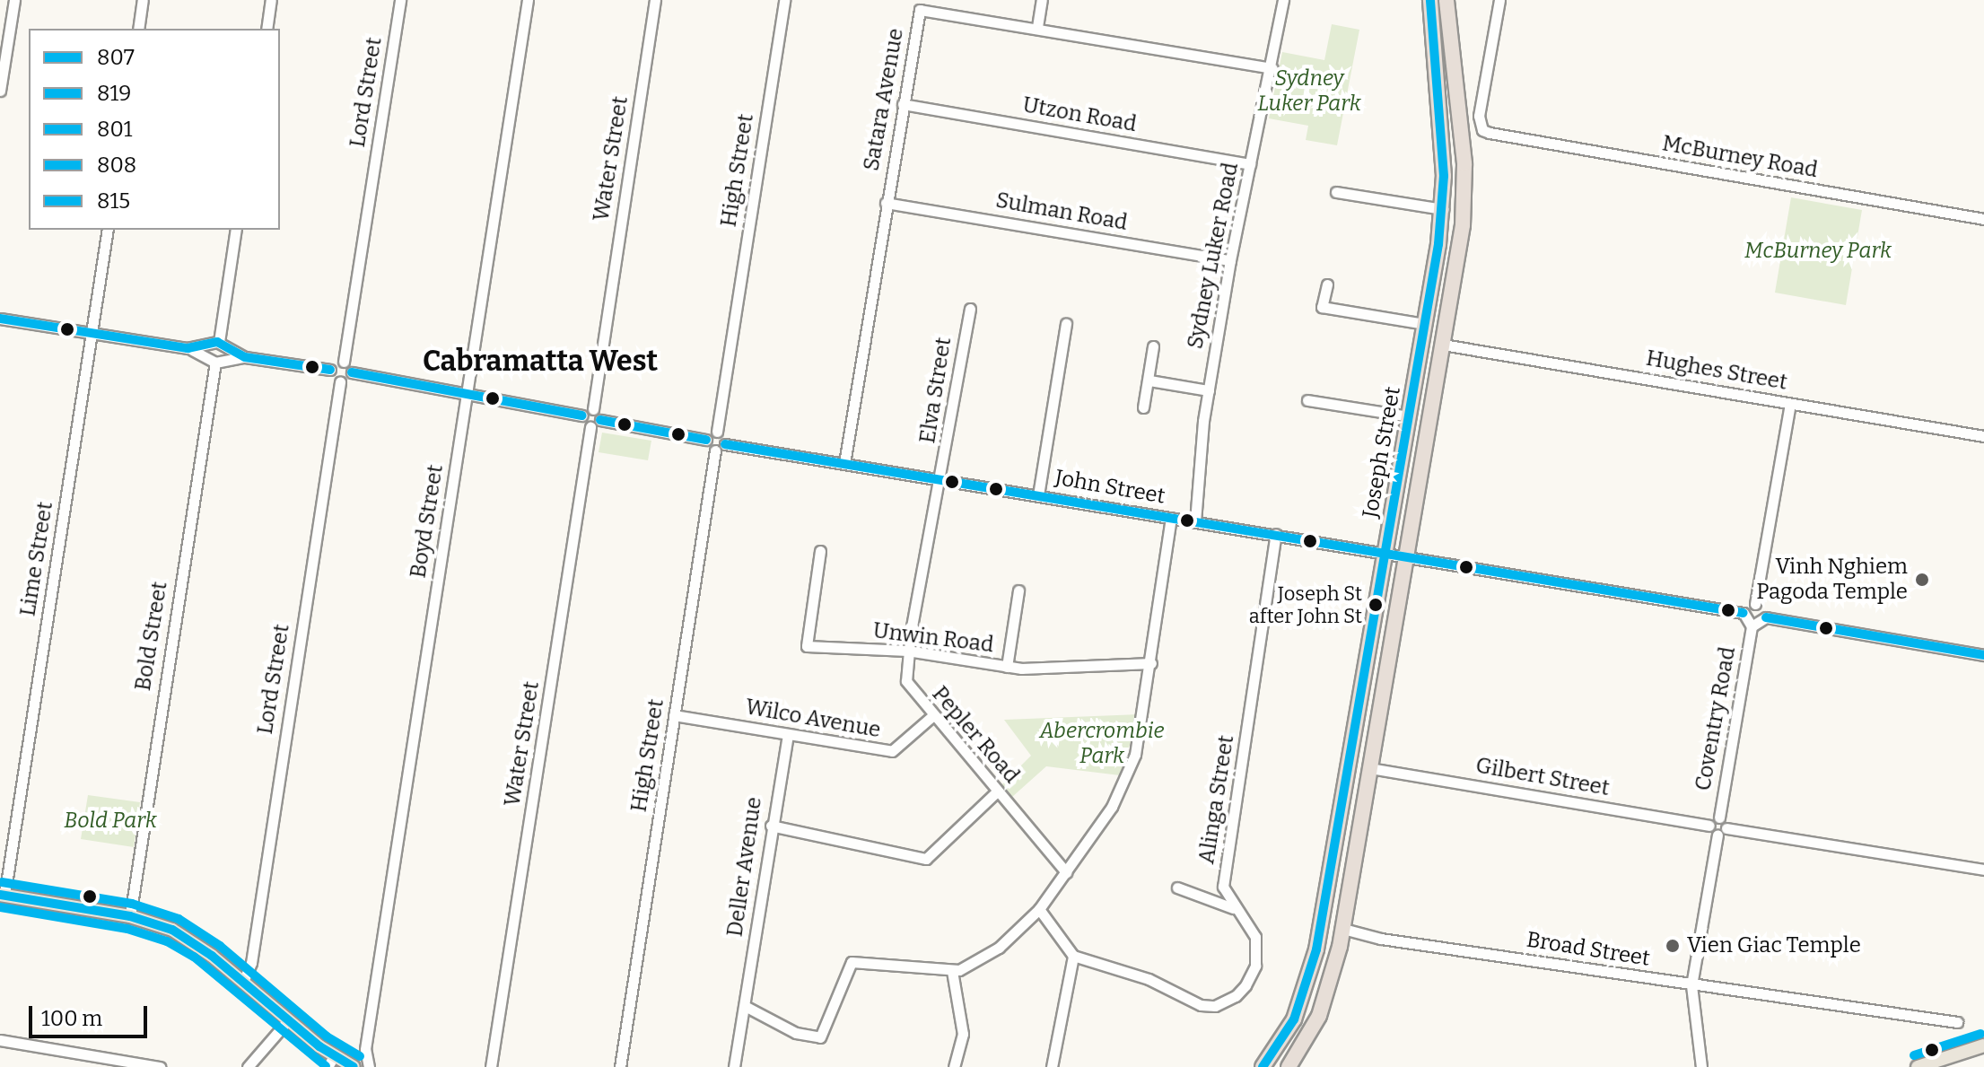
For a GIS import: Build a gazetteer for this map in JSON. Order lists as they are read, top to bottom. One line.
{"streets":{"highway":["Joseph Street"],"street":["Lord Street","Satara Avenue","Utzon Road","McBurney Road","Water Street","High Street","Sulman Road","Sydney Luker Road","Hughes Street","Elva Street","John Street","Boyd Street","Lime Street","Bold Street","Unwin Road","Wilco Avenue","Coventry Road","Pepler Road","Gilbert Street","Alinga Street","Deller Avenue","Broad Street"]},"crossings":[["Satara Avenue","Utzon Road"],["Satara Avenue","Sulman Road"],["Satara Avenue","Sydney Luker Road"],["Satara Avenue","John Street"],["Utzon Road","Sydney Luker Road"],["High Street","Wilco Avenue"],["Sulman Road","Sydney Luker Road"],["Sydney Luker Road","John Street"],["Hughes Street","Joseph Street"],["Elva Street","John Street"],["Elva Street","Pepler Road"],["Joseph Street","John Street"],["Joseph Street","Gilbert Street"],["Joseph Street","Broad Street"],["John Street","Pepler Road"],["John Street","Alinga Street"],["Unwin Road","Pepler Road"],["Wilco Avenue","Pepler Road"],["Wilco Avenue","Deller Avenue"]],"districts":["Cabramatta West"],"parks":["Sydney Luker Park","McBurney Park","Abercrombie Park","Bold Park"],"places":["Vinh Nghiem Pagoda Temple","Joseph St after John St","Vien Giac Temple"],"lines":["transit line 819","transit line 807","transit line 815","transit line 801","transit line 808"],"legend":["807","819","801","808","815"],"scale_bar":"100 m"}
